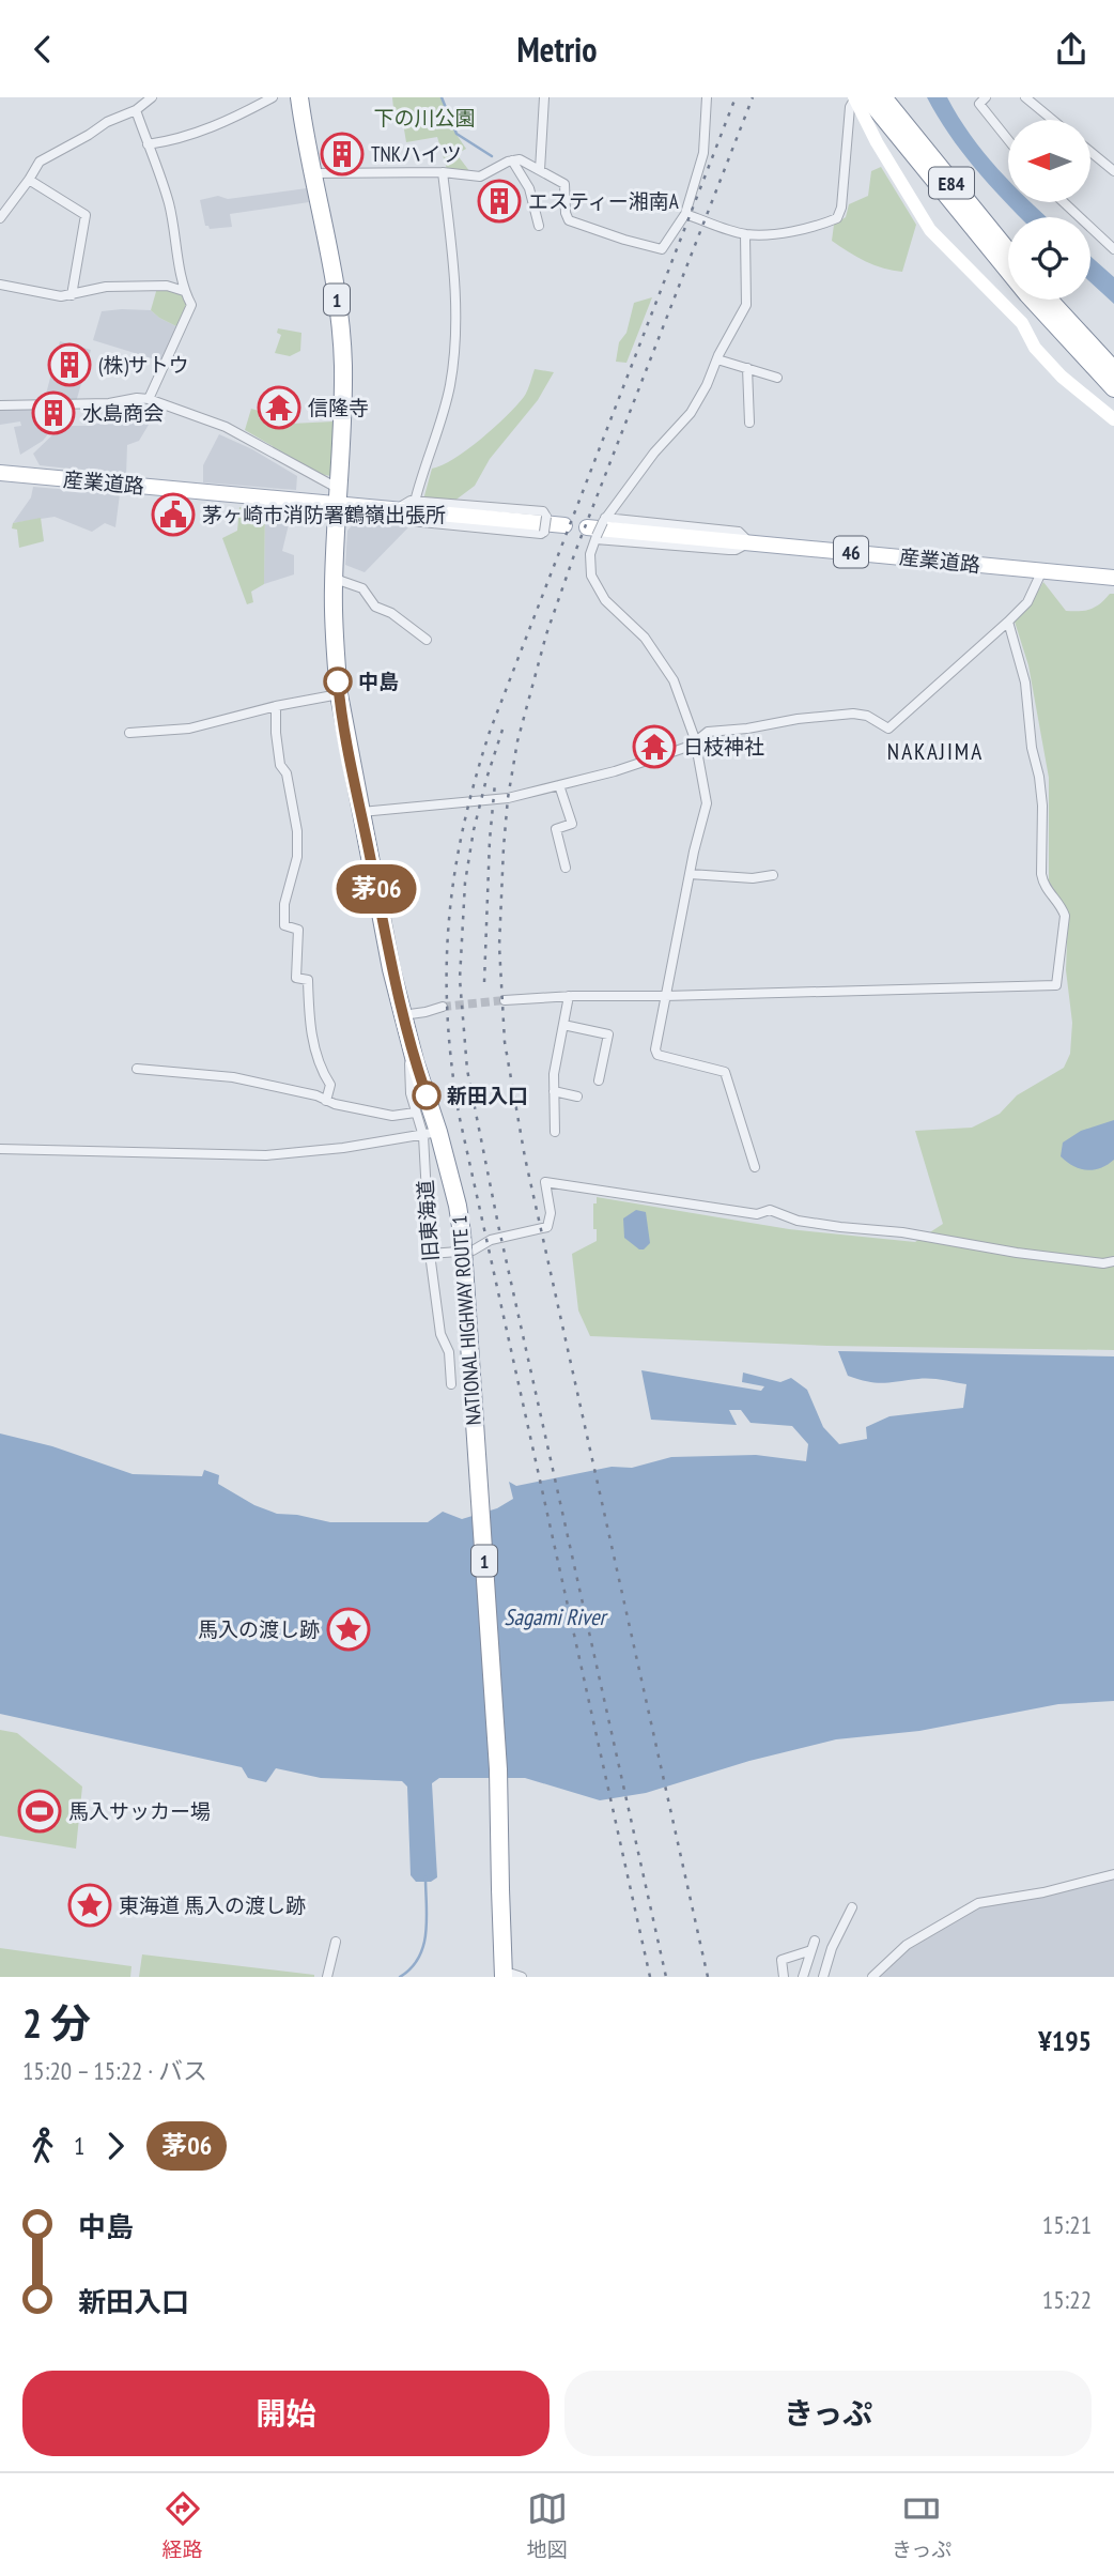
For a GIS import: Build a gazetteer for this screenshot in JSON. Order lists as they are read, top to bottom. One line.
{"streets":{"highway":["E84","1","NATIONAL HIGHWAY ROUTE 1"],"main road":["産業道路","46"],"street":["旧東海道"]},"crossings":[["産業道路","NATIONAL HIGHWAY ROUTE 1"],["旧東海道","NATIONAL HIGHWAY ROUTE 1"]],"districts":["NAKAJIMA"],"water":["Sagami River"],"parks":["下の川公園"],"places":{"building":["TNKハイツ","エスティー湘南A","(株)サトウ","水島商会"],"temple":["信隆寺","日枝神社"],"public building":["茅ヶ崎市消防署鶴嶺出張所"],"other":["中島","新田入口"],"place":["馬入の渡し跡","東海道 馬入の渡し跡"],"sports":["馬入サッカー場"]},"lines":["bus line 茅06"],"north":"left","page":{"header":"Metrio","on_map":"茅06","heading":["2 分","15:20 – 15:22 · バス","¥195"],"legs":["1","茅06"],"list":[{"name":"中島","value":"15:21"},{"name":"新田入口","value":"15:22"}],"buttons":["開始","きっぷ"],"tabs":["経路","地図","きっぷ"]}}
